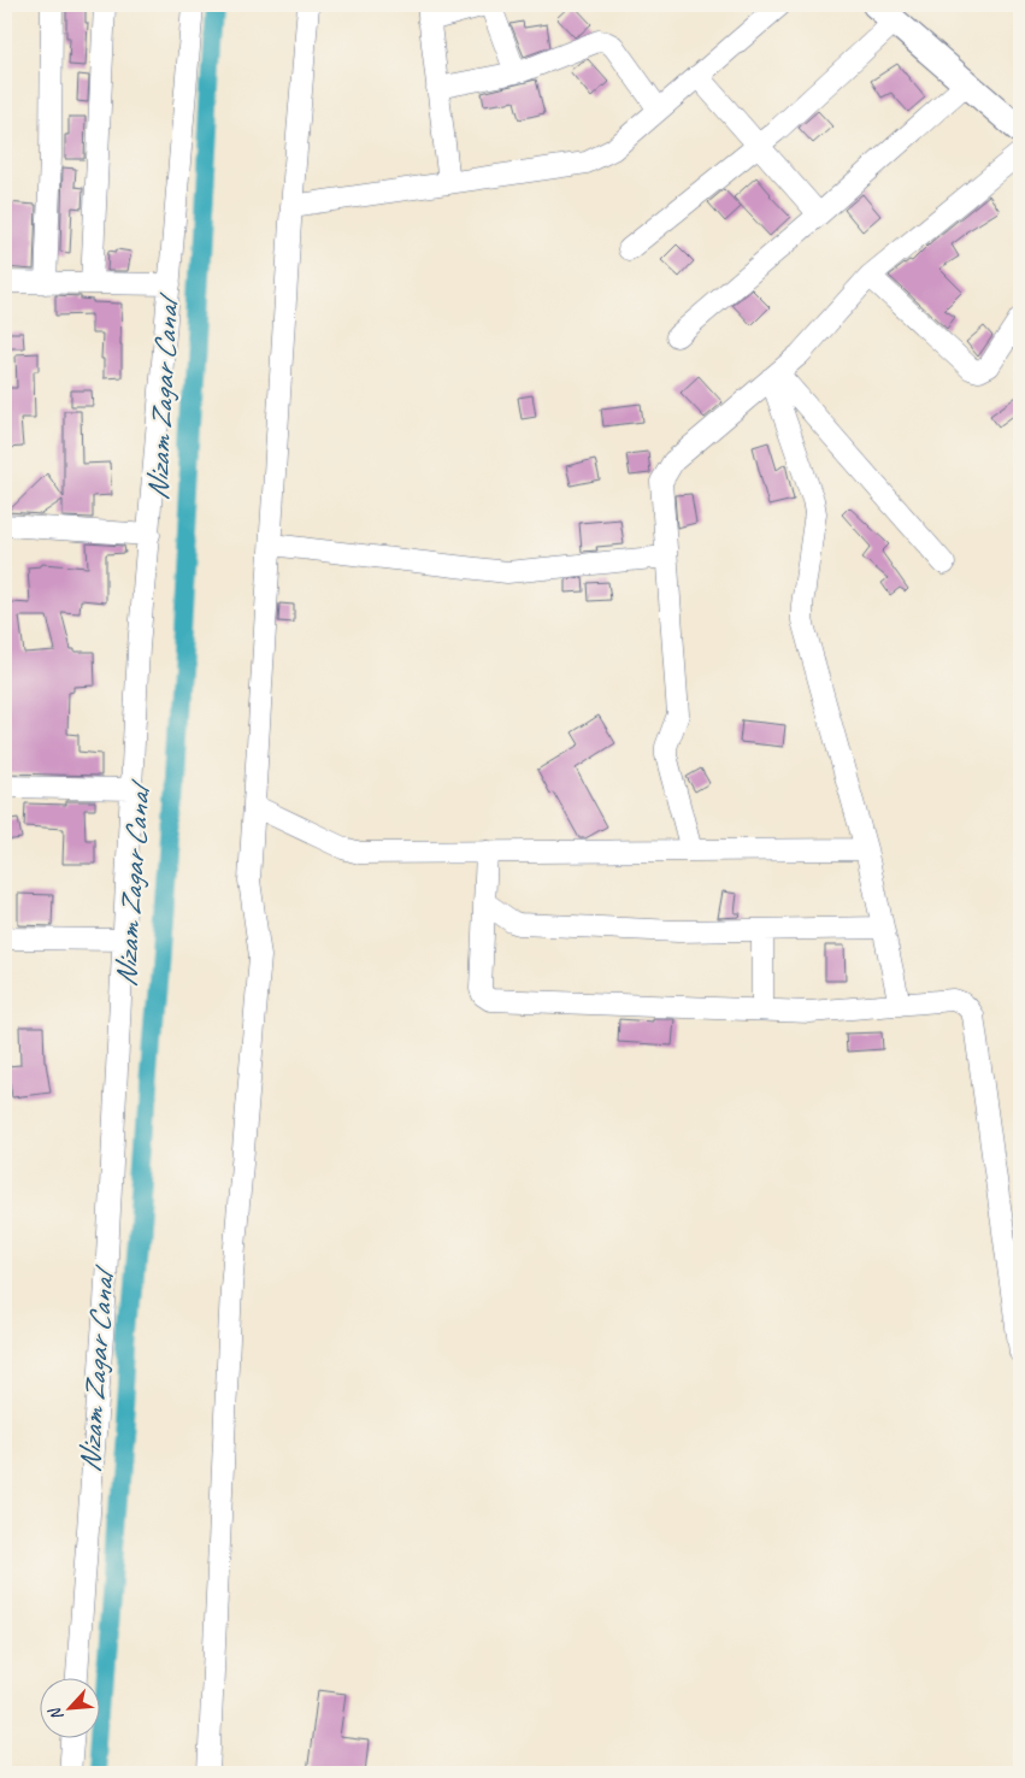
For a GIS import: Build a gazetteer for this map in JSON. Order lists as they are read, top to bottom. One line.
{"water":["Nizam Zagar Canal"],"north":"bottom left"}
